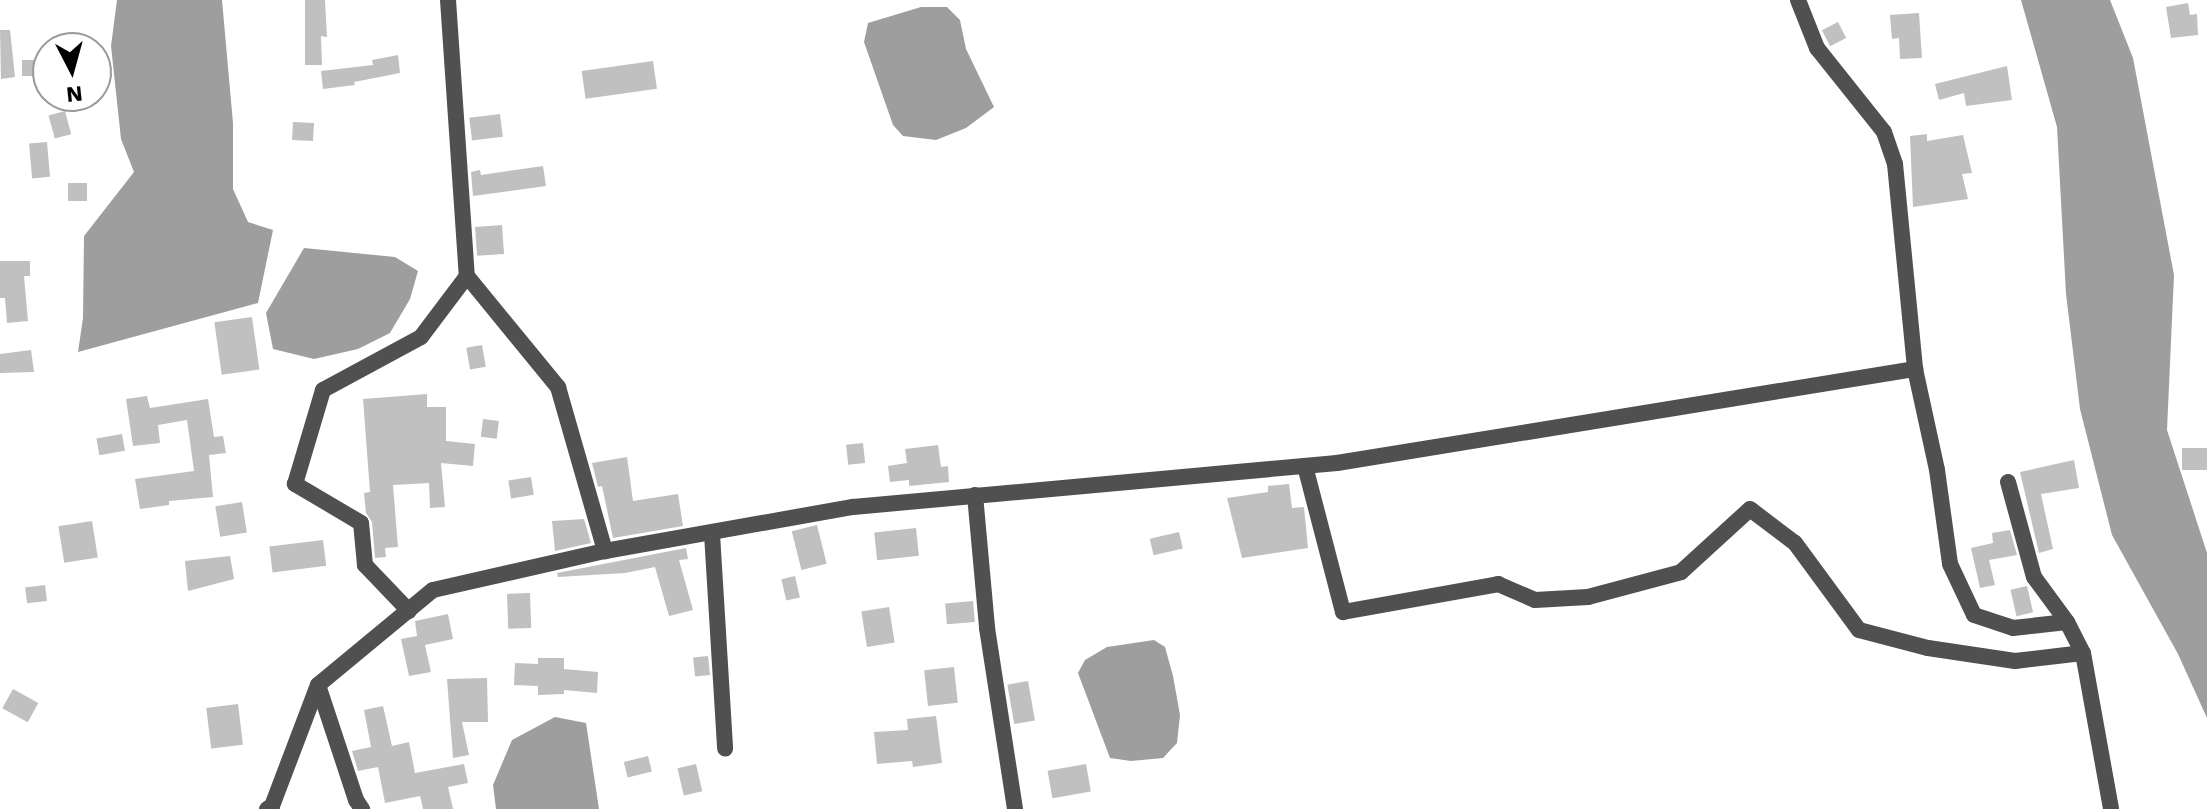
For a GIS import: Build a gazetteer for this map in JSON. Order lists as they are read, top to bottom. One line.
{"north":"bottom"}
